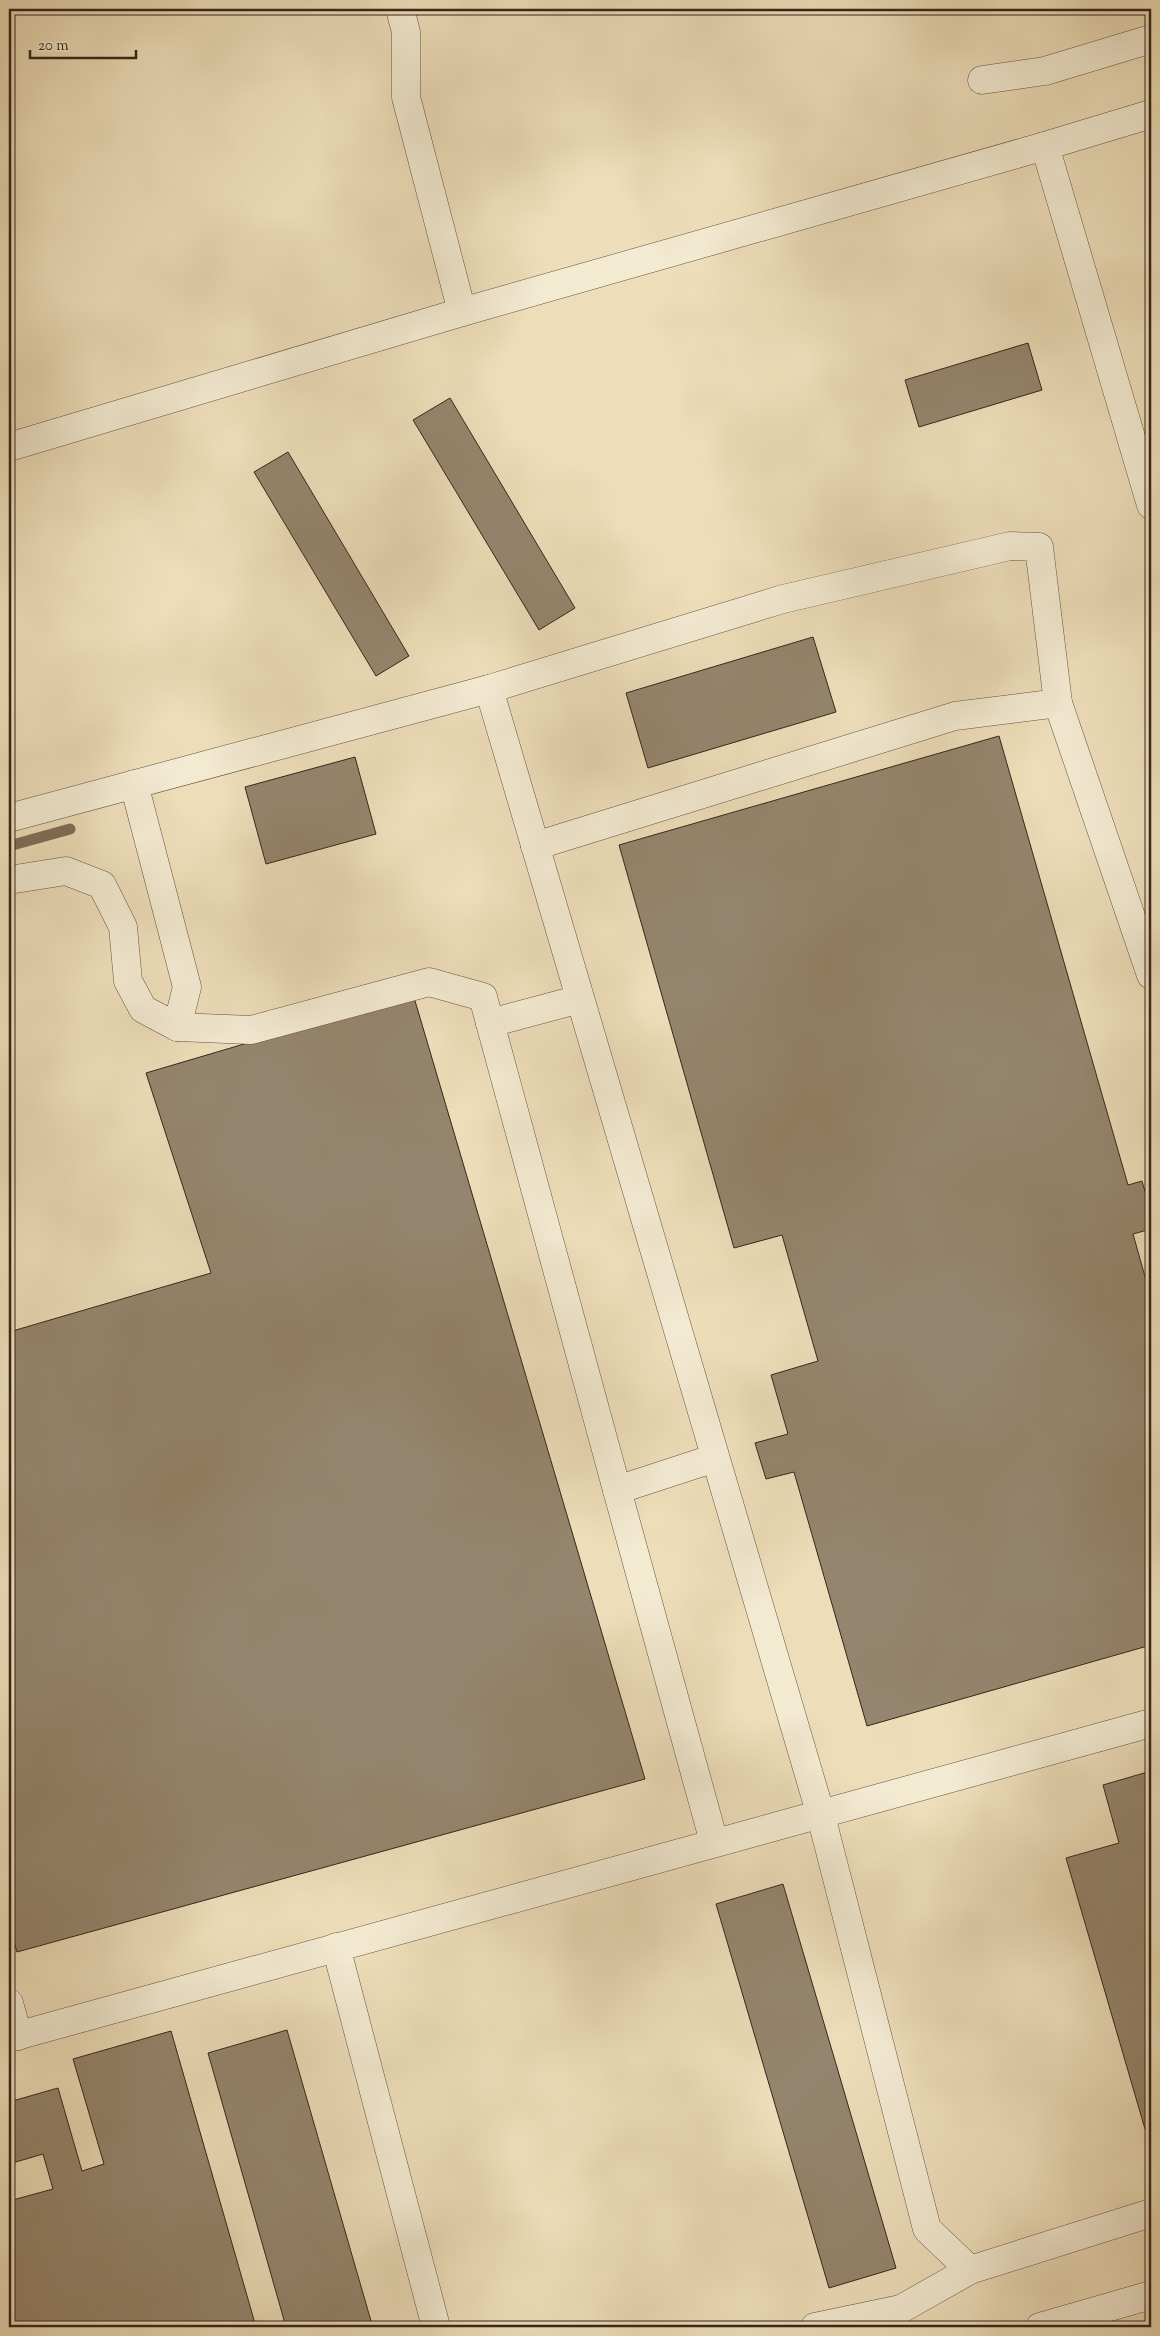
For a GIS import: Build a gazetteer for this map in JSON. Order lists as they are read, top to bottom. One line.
{"scale_bar":"20 m"}
